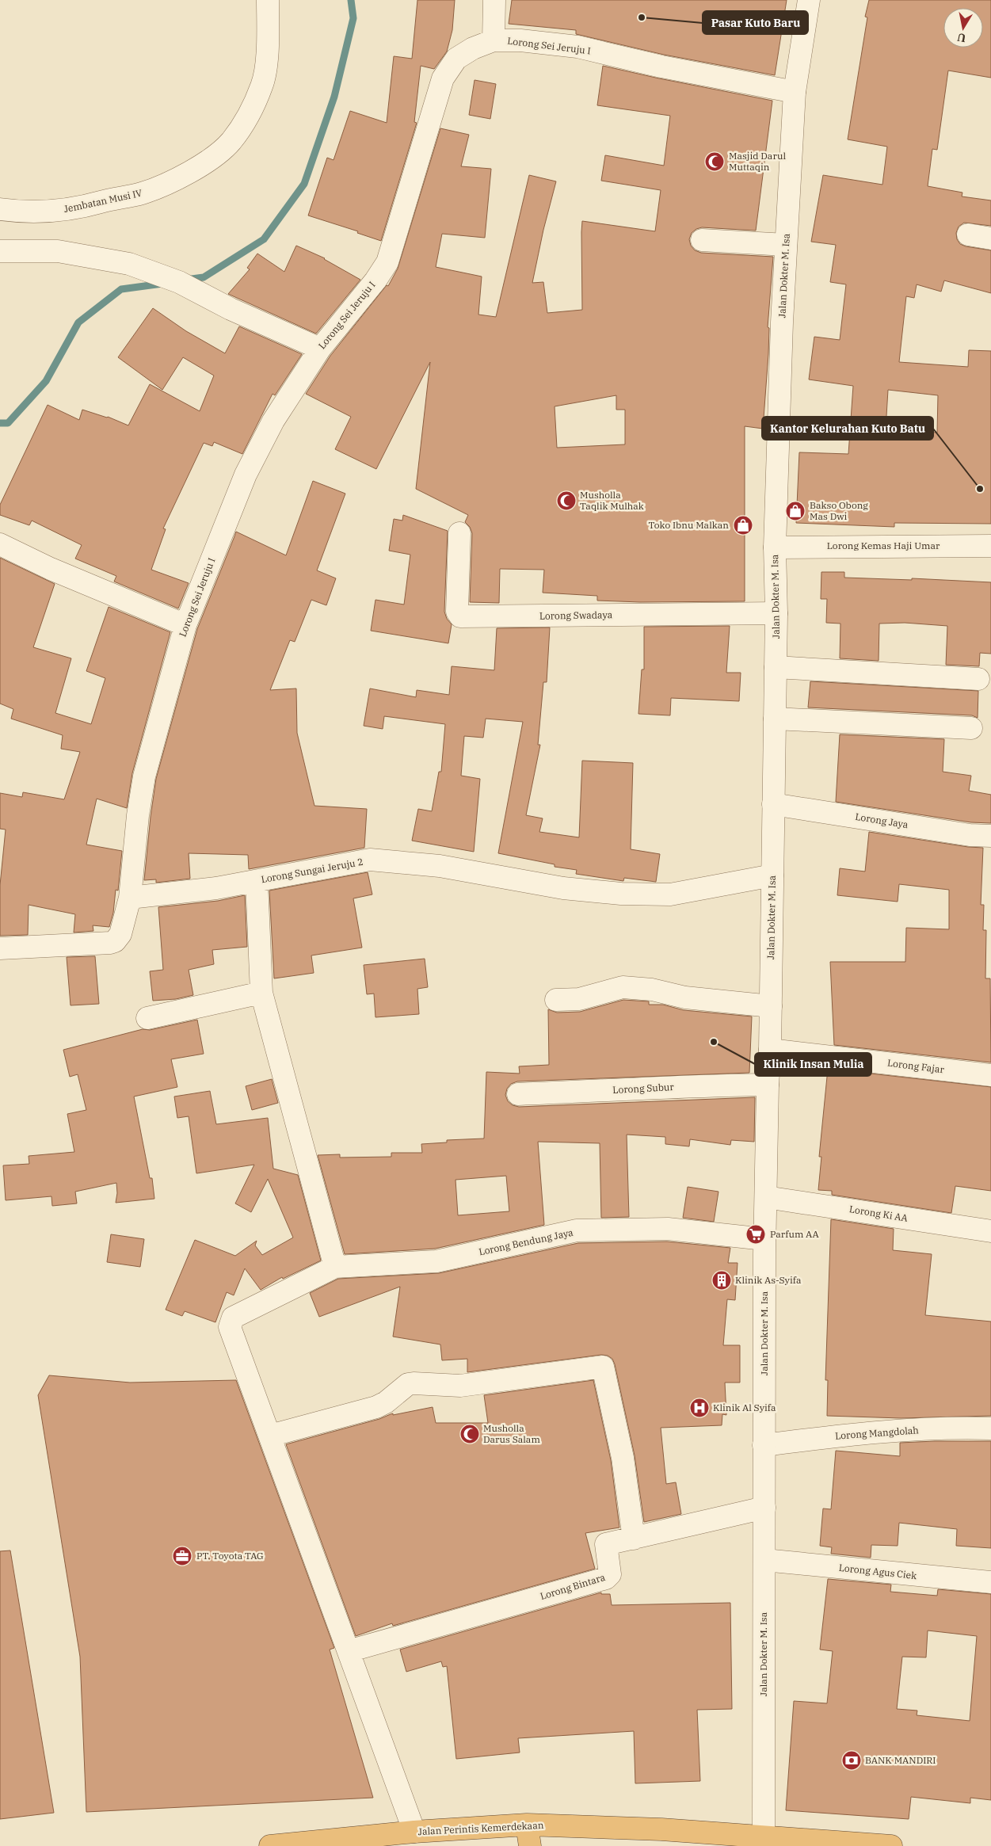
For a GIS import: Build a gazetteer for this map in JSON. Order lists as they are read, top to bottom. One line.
{"streets":{"highway":["Jalan Perintis Kemerdekaan"],"street":["Lorong Sei Jeruju I","Jembatan Musi IV","Jalan Dokter M. Isa","Lorong Kemas Haji Umar","Lorong Swadaya","Lorong Jaya","Lorong Sungai Jeruju 2","Lorong Fajar","Lorong Subur","Lorong Ki AA","Lorong Bendung Jaya","Lorong Mangdolah","Lorong Agus Ciek","Lorong Bintara"]},"crossings":[["Lorong Sei Jeruju I","Jalan Dokter M. Isa"],["Lorong Sei Jeruju I","Lorong Sungai Jeruju 2"],["Jalan Dokter M. Isa","Lorong Kemas Haji Umar"],["Jalan Dokter M. Isa","Lorong Swadaya"],["Jalan Dokter M. Isa","Lorong Jaya"],["Jalan Dokter M. Isa","Lorong Sungai Jeruju 2"],["Jalan Dokter M. Isa","Lorong Fajar"],["Jalan Dokter M. Isa","Lorong Subur"],["Jalan Dokter M. Isa","Lorong Ki AA"],["Jalan Dokter M. Isa","Lorong Bendung Jaya"],["Jalan Dokter M. Isa","Lorong Mangdolah"],["Jalan Dokter M. Isa","Lorong Agus Ciek"],["Jalan Dokter M. Isa","Lorong Bintara"],["Jalan Dokter M. Isa","Jalan Perintis Kemerdekaan"],["Lorong Bendung Jaya","Lorong Bintara"],["Lorong Bendung Jaya","Jalan Perintis Kemerdekaan"]],"places":{"other":["Pasar Kuto Baru","Kantor Kelurahan Kuto Batu","Klinik Insan Mulia"],"mosque":["Masjid Darul Muttaqin","Musholla Taqlik Mulhak","Musholla Darus Salam"],"shop":["Bakso Obong Mas Dwi","Toko Ibnu Malkan"],"supermarket":["Parfum AA"],"building":["Klinik As-Syifa"],"hospital":["Klinik Al Syifa"],"office":["PT. Toyota TAG"],"bank":["BANK MANDIRI"]},"north":"bottom"}
